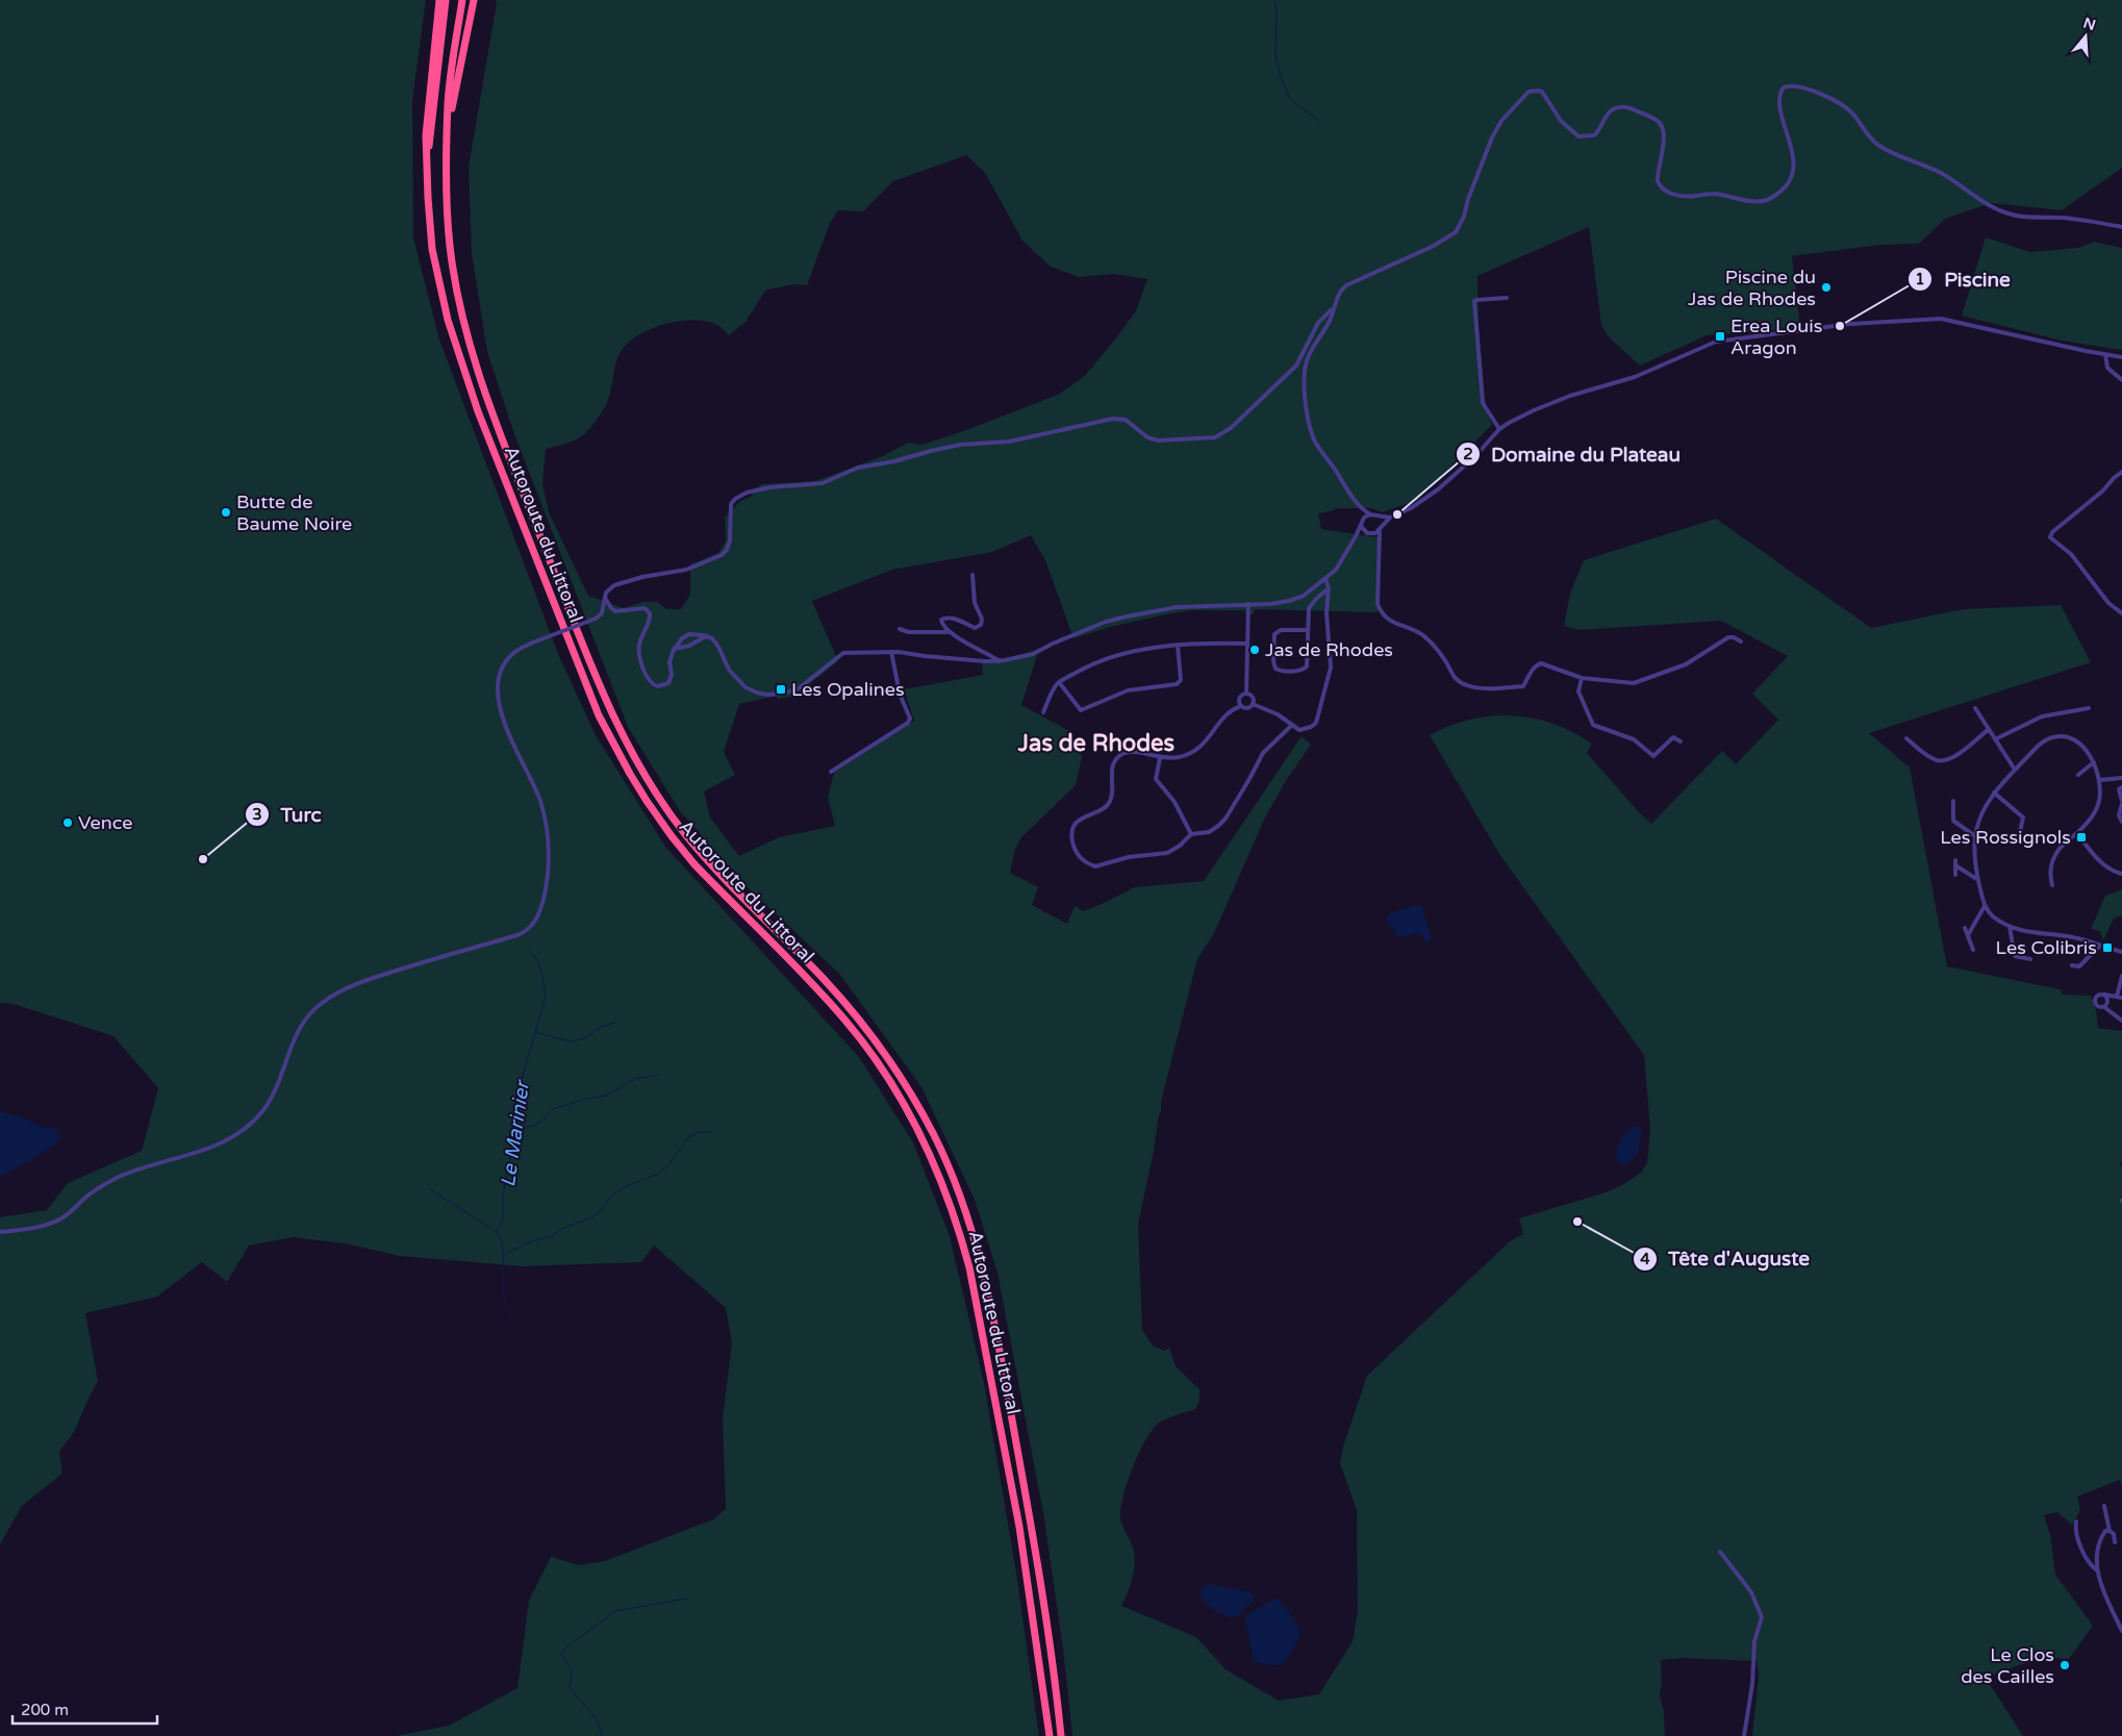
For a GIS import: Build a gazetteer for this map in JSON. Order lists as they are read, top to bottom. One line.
{"streets":{"highway":["Autoroute du Littoral"]},"districts":["Jas de Rhodes"],"water":["Le Marinier"],"places":{"other":["Piscine du Jas de Rhodes","Piscine","Butte de Baume Noire","Domaine du Plateau","Jas de Rhodes","Vence","Turc","Tête d'Auguste","Le Clos des Cailles"],"transit":["Erea Louis Aragon","Les Opalines","Les Rossignols","Les Colibris"]},"scale_bar":"200 m","north":"top"}
